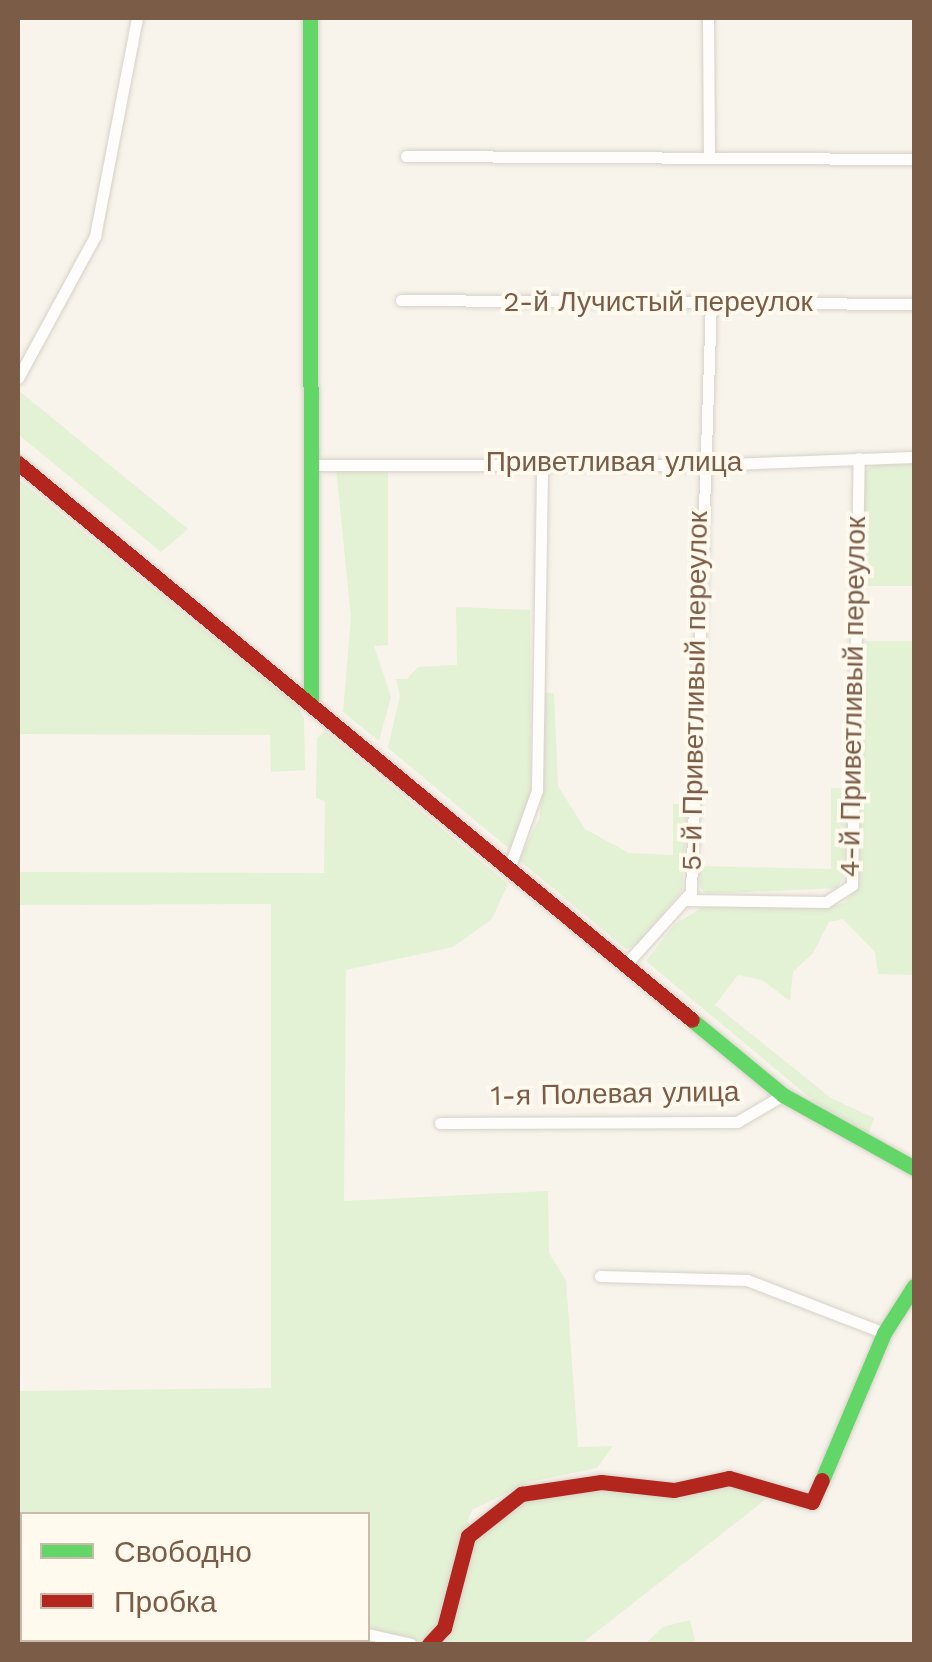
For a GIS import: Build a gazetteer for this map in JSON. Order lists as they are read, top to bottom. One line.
{"streets":{"street":["2-й Лучистый переулок","Приветливая улица","5-й Приветливый переулок","4-й Приветливый переулок","1-я Полевая улица"]},"crossings":[["2-й Лучистый переулок","5-й Приветливый переулок"],["Приветливая улица","5-й Приветливый переулок"],["Приветливая улица","4-й Приветливый переулок"],["5-й Приветливый переулок","4-й Приветливый переулок"]],"legend":["Свободно","Пробка"]}
